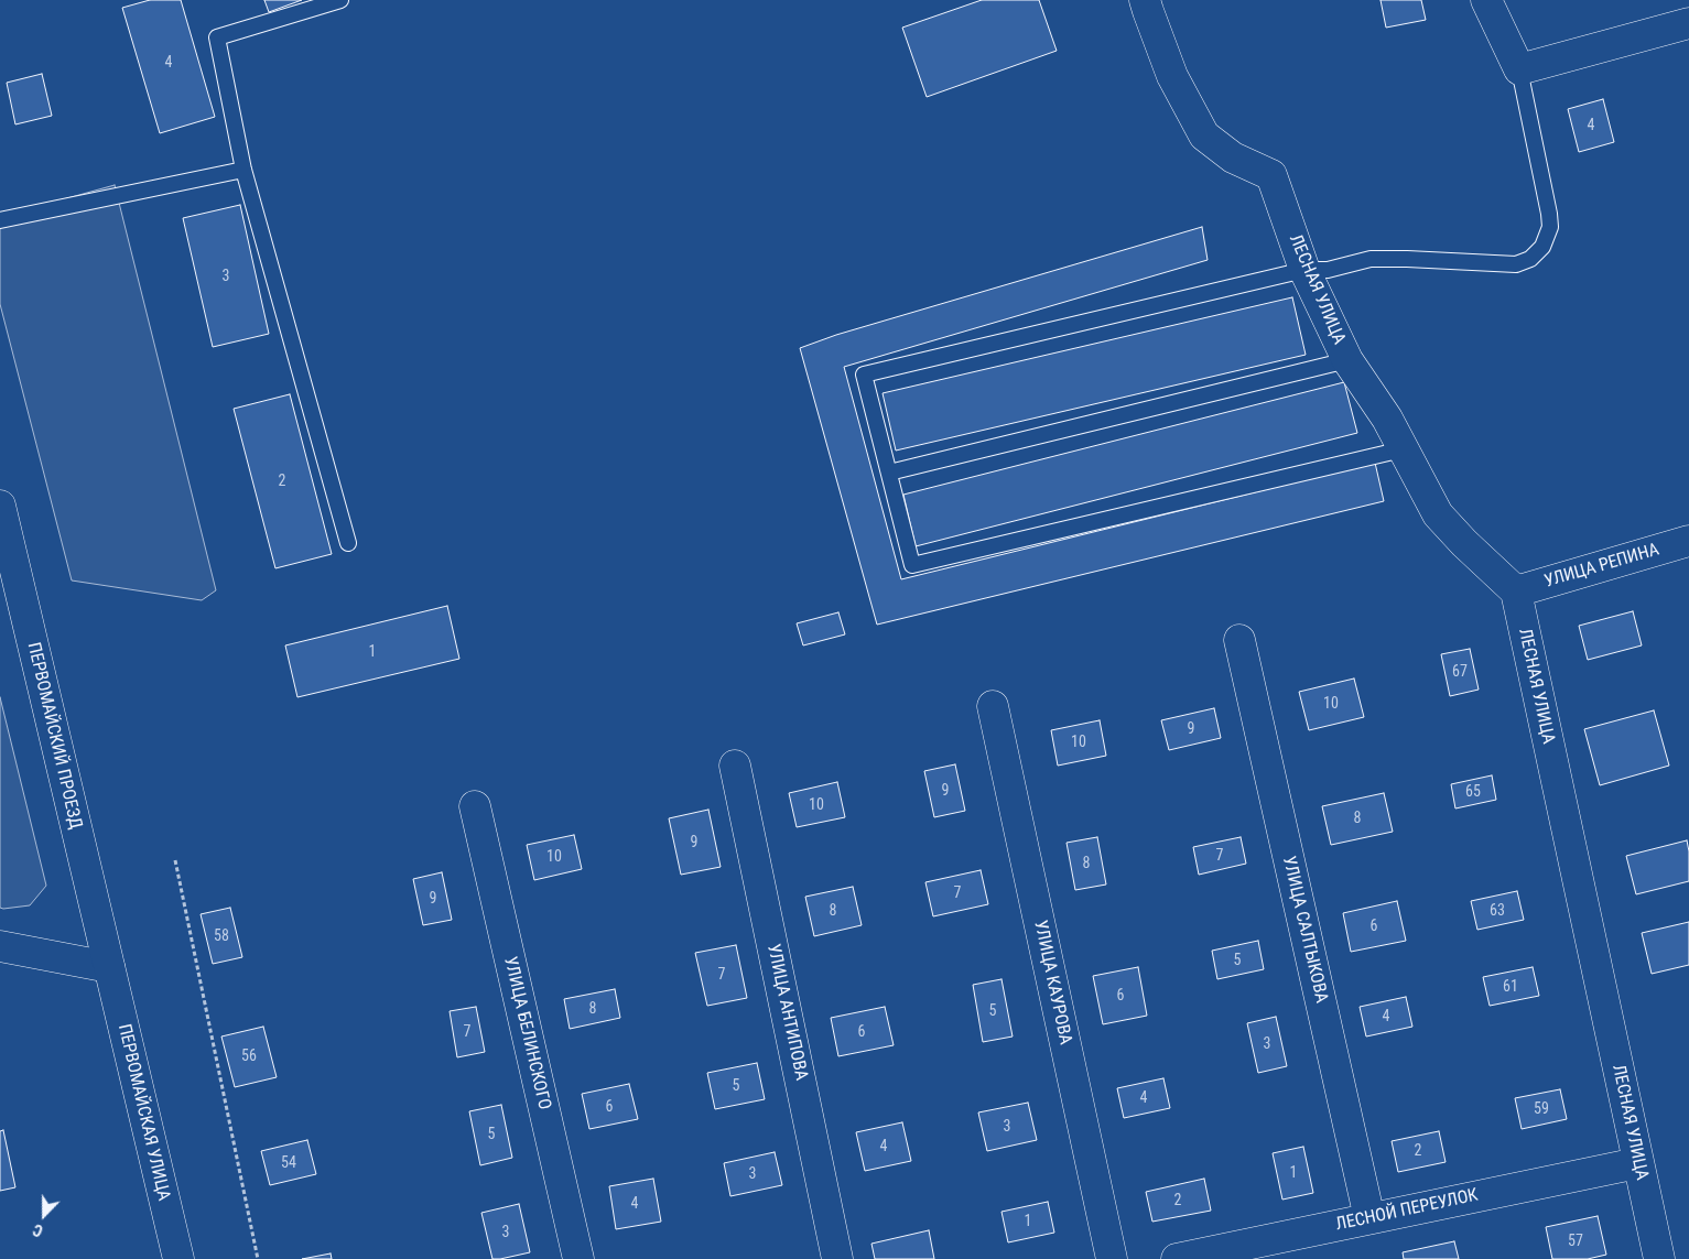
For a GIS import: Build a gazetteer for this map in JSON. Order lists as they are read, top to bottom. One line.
{"streets":{"street":["ЛЕСНАЯ УЛИЦА","УЛИЦА РЕПИНА","ПЕРВОМАЙСКИЙ ПРОЕЗД","УЛИЦА САЛТЫКОВА","УЛИЦА КАУРОВА","УЛИЦА АНТИПОВА","УЛИЦА БЕЛИНСКОГО","ПЕРВОМАЙСКАЯ УЛИЦА","ЛЕСНОЙ ПЕРЕУЛОК"]},"crossings":[["ЛЕСНАЯ УЛИЦА","УЛИЦА РЕПИНА"],["ЛЕСНАЯ УЛИЦА","ЛЕСНОЙ ПЕРЕУЛОК"],["ПЕРВОМАЙСКИЙ ПРОЕЗД","ПЕРВОМАЙСКАЯ УЛИЦА"],["УЛИЦА САЛТЫКОВА","ЛЕСНОЙ ПЕРЕУЛОК"]],"house_numbers":["4","4","3","2","1","67","10","9","10","9","65","10","8","9","7","10","8","7","9","8","63","6","58","5","7","61","6","8","5","4","7","6","3","56","5","4","6","59","3","5","4","2","54","1","3","2","4","1","3","57"],"north":"bottom"}
